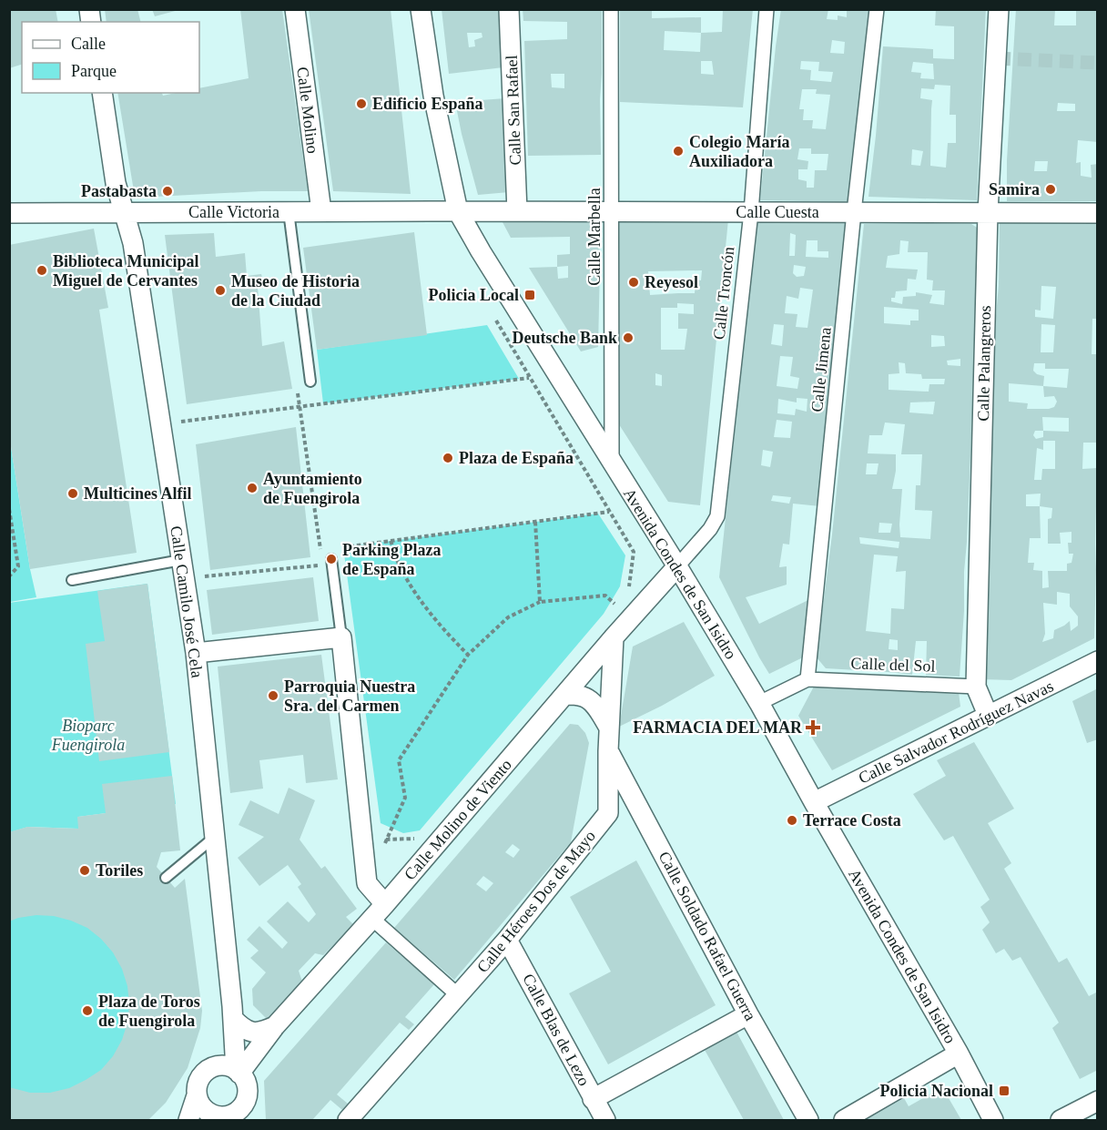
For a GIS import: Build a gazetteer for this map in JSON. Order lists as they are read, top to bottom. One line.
{"streets":{"street":["Calle Molino","Calle San Rafael","Calle Victoria","Calle Cuesta","Calle Marbella","Calle Troncón","Calle Palangreros","Calle Jimena","Avenida Condes de San Isidro","Calle Camilo José Cela","Calle del Sol","Calle Salvador Rodríguez Navas","Calle Molino de Viento","Calle Héroes Dos de Mayo","Calle Soldado Rafael Guerra","Calle Blas de Lezo"]},"crossings":[["Calle Molino","Calle Victoria"],["Calle San Rafael","Calle Cuesta"],["Calle Victoria","Calle Cuesta"],["Calle Victoria","Avenida Condes de San Isidro"],["Calle Victoria","Calle Camilo José Cela"],["Calle Cuesta","Calle Marbella"],["Calle Cuesta","Calle Troncón"],["Calle Cuesta","Calle Palangreros"],["Calle Cuesta","Calle Jimena"],["Calle Cuesta","Avenida Condes de San Isidro"],["Calle Marbella","Avenida Condes de San Isidro"],["Calle Troncón","Avenida Condes de San Isidro"],["Calle Troncón","Calle Molino de Viento"],["Calle Palangreros","Calle del Sol"],["Calle Palangreros","Calle Salvador Rodríguez Navas"],["Calle Jimena","Calle del Sol"],["Avenida Condes de San Isidro","Calle Salvador Rodríguez Navas"],["Avenida Condes de San Isidro","Calle Molino de Viento"],["Calle Camilo José Cela","Calle Molino de Viento"],["Calle Molino de Viento","Calle Héroes Dos de Mayo"],["Calle Héroes Dos de Mayo","Calle Soldado Rafael Guerra"],["Calle Héroes Dos de Mayo","Calle Blas de Lezo"]],"parks":["Bioparc Fuengirola"],"places":{"other":["Edificio España","Colegio María Auxiliadora","Samira","Pastabasta","Biblioteca Municipal Miguel de Cervantes","Reyesol","Museo de Historia de la Ciudad","Deutsche Bank","Plaza de España","Ayuntamiento de Fuengirola","Multicines Alfil","Parking Plaza de España","Parroquia Nuestra Sra. del Carmen","Terrace Costa","Toriles","Plaza de Toros de Fuengirola"],"transit":["Policia Local","Policia Nacional"],"health":["FARMACIA DEL MAR"]},"legend":["Calle","Parque"]}
